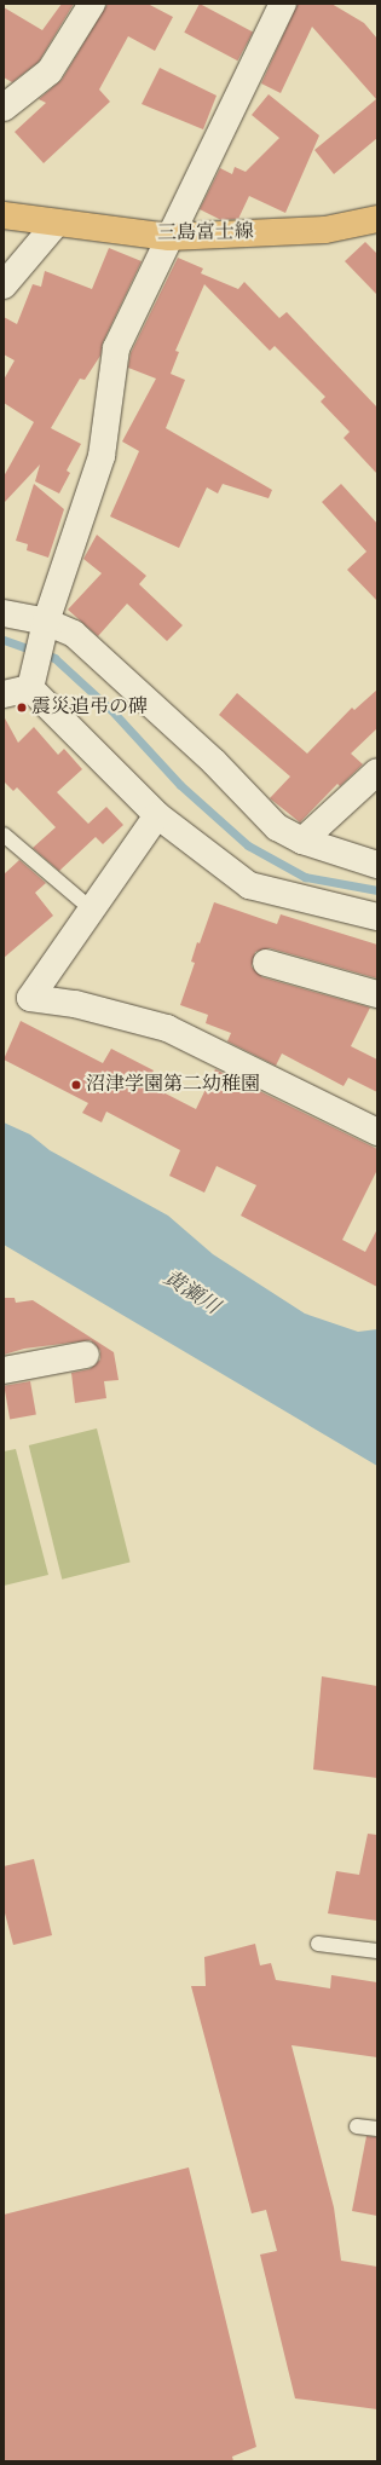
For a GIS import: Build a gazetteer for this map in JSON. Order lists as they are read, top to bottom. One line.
{"streets":{"main road":["三島富士線"]},"water":["黄瀬川"],"places":["震災追弔の碑","沼津学園第二幼稚園"]}
